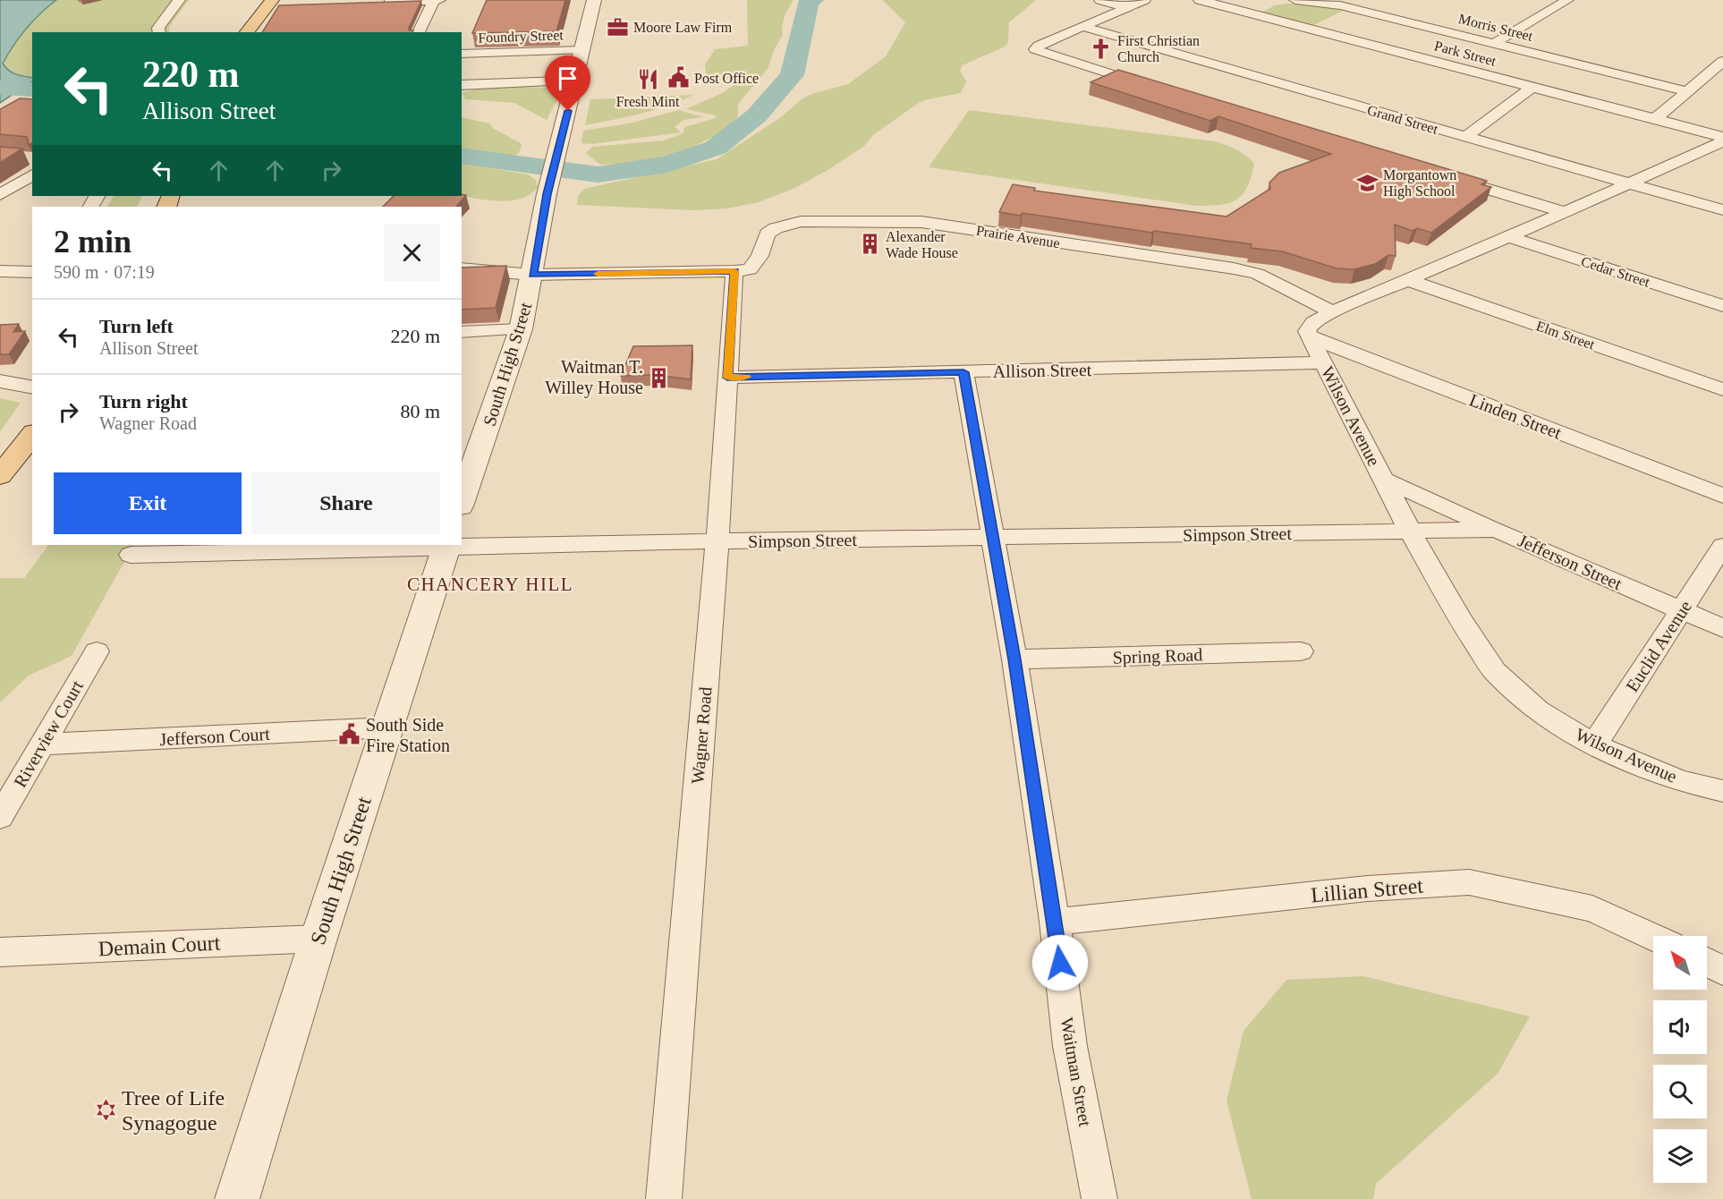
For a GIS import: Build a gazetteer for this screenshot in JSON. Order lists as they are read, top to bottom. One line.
{"streets":{"street":["Morris Street","Foundry Street","Park Street","Grand Street","Prairie Avenue","Cedar Street","Elm Street","South High Street","Allison Street","Wilson Avenue","Linden Street","Simpson Street","Jefferson Street","Euclid Avenue","Spring Road","Riverview Court","Wagner Road","Jefferson Court","Lillian Street","Demain Court","Waitman Street"]},"crossings":[["Foundry Street","South High Street"],["Prairie Avenue","South High Street"],["Prairie Avenue","Wagner Road"],["South High Street","Simpson Street"],["South High Street","Jefferson Court"],["South High Street","Demain Court"],["Allison Street","Wilson Avenue"],["Allison Street","Wagner Road"],["Allison Street","Waitman Street"],["Wilson Avenue","Linden Street"],["Wilson Avenue","Simpson Street"],["Wilson Avenue","Jefferson Street"],["Wilson Avenue","Euclid Avenue"],["Simpson Street","Jefferson Street"],["Simpson Street","Wagner Road"],["Simpson Street","Waitman Street"],["Jefferson Street","Euclid Avenue"],["Spring Road","Waitman Street"],["Riverview Court","Jefferson Court"],["Lillian Street","Waitman Street"]],"districts":["CHANCERY HILL"],"places":{"office":["Moore Law Firm"],"church":["First Christian Church"],"public building":["Post Office","South Side Fire Station"],"restaurant":["Fresh Mint"],"school or university":["Morgantown High School"],"building":["Alexander Wade House","Waitman T. Willey House"],"synagogue":["Tree of Life Synagogue"]},"north":"top left","page":{"turn":["220 m","Allison Street"],"heading":["2 min","590 m · 07:19"],"list":[{"name":"Turn left","note":"Allison Street","value":"220 m"},{"name":"Turn right","note":"Wagner Road","value":"80 m"}],"buttons":["Exit","Share"]}}
